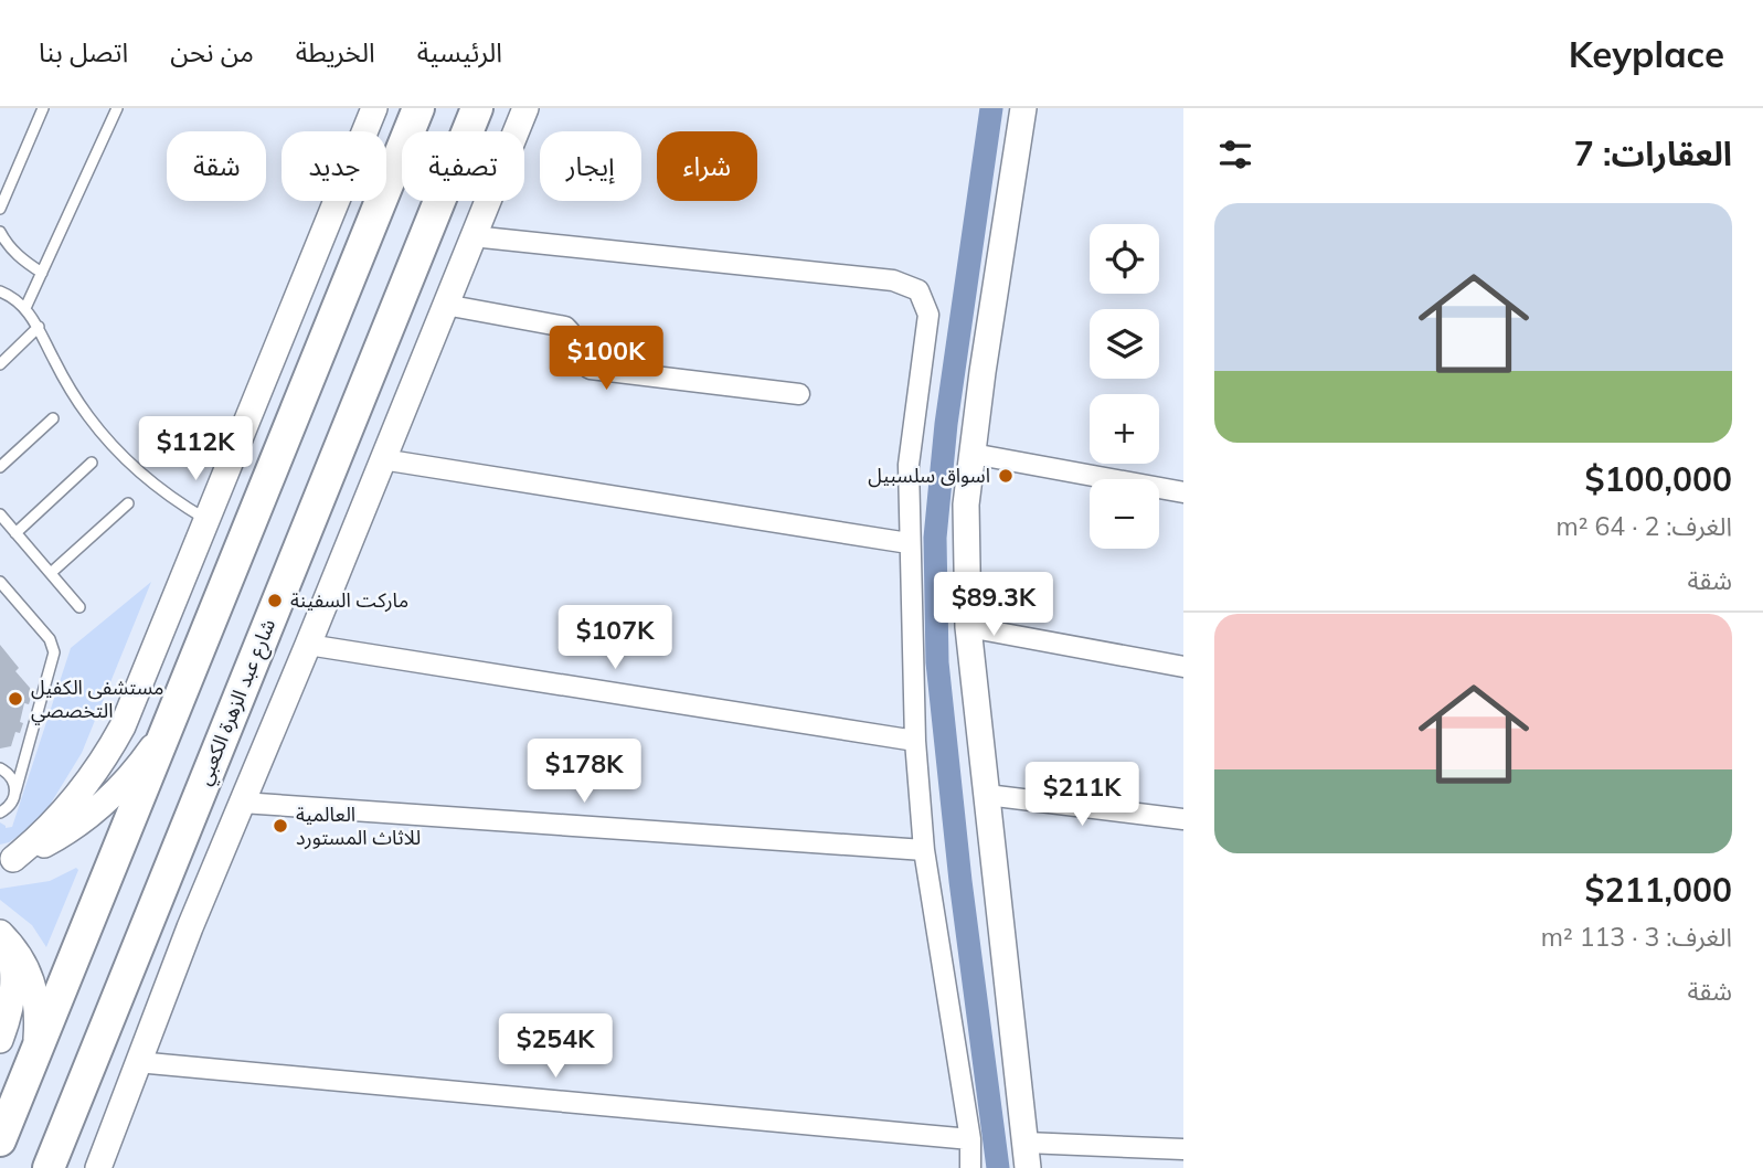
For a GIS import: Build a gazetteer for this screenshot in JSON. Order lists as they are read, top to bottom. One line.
{"streets":{"main road":["شارع عبد الزهرة الكعبي"]},"places":["اسواق سلسبيل","ماركت السفينة","مستشفى الكفيل التخصصي","العالمية للاثاث المستورد"],"page":{"header":"Keyplace","nav":["الرئيسية","الخريطة","من نحن","اتصل بنا"],"heading":"العقارات: 7","chip":["شراء","إيجار","تصفية","جديد","شقة"],"list":[{"name":"$100,000","note":"الغرف: 2 · 64 m² · شقة"},{"name":"$211,000","note":"الغرف: 3 · 113 m² · شقة"}],"map_buttons":["+","−"],"price":["$100K","$112K","$89.3K","$107K","$178K","$211K","$254K"]}}
